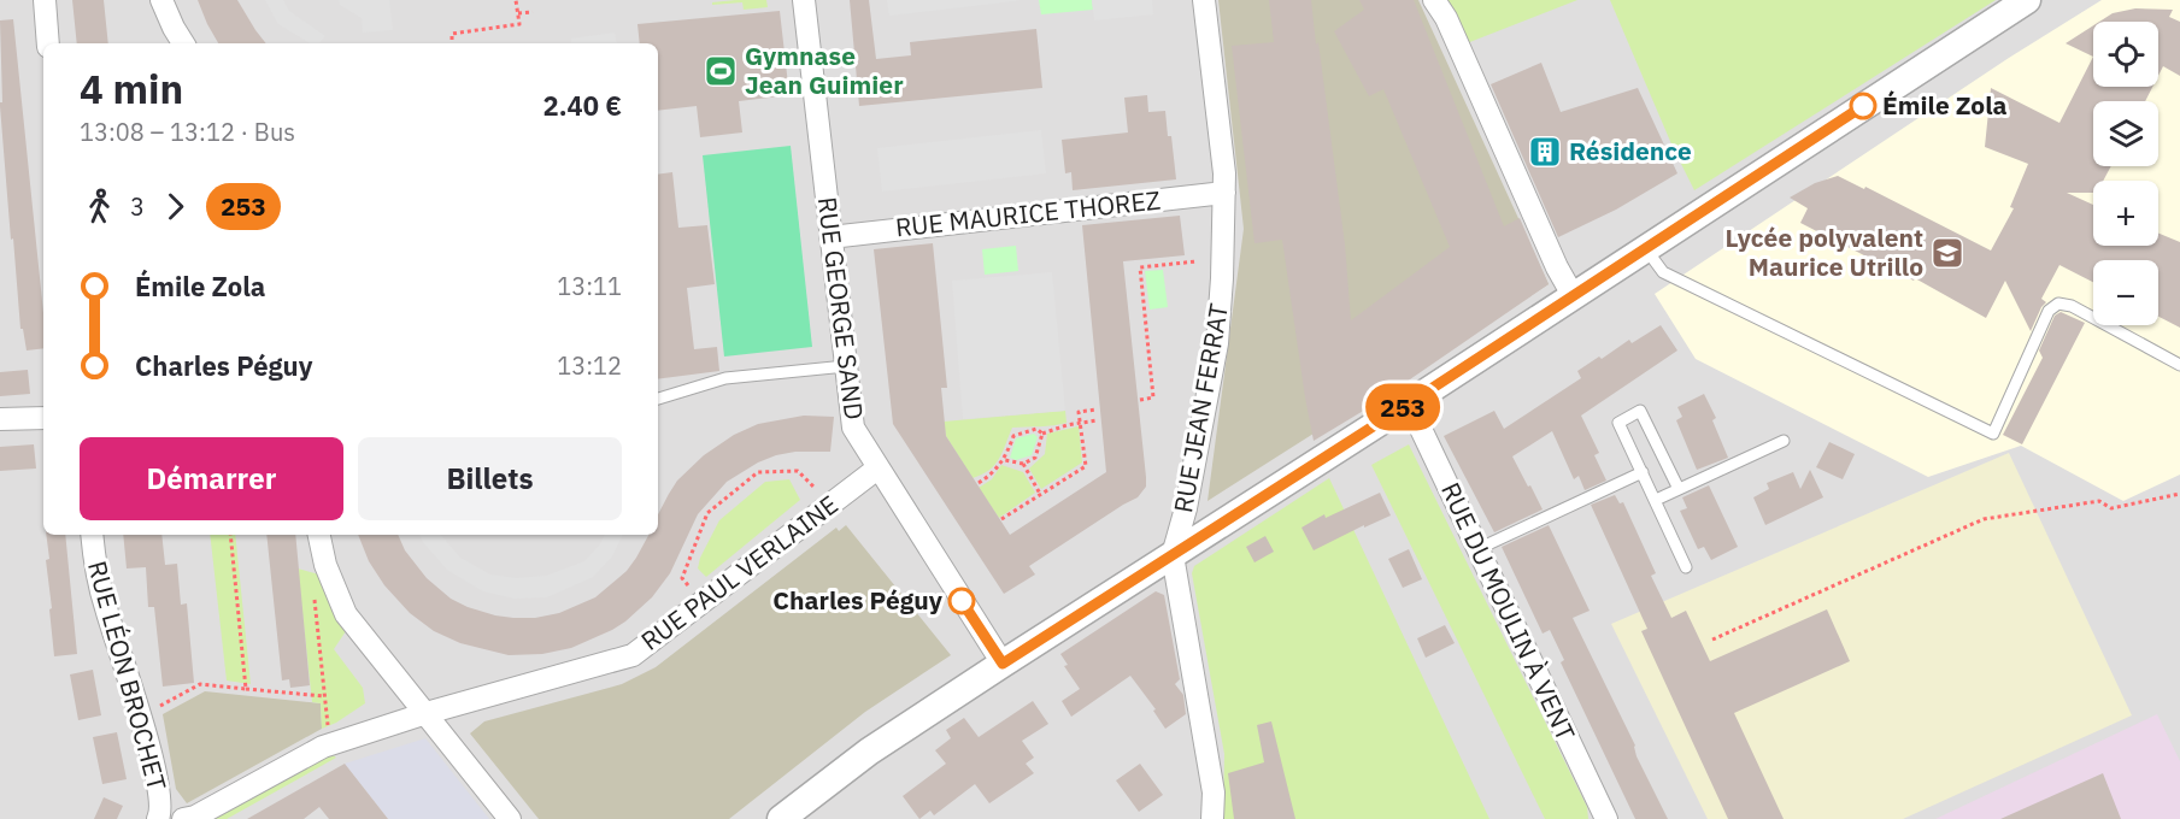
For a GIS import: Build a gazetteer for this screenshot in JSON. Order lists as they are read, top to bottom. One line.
{"streets":{"street":["RUE MAURICE THOREZ","RUE GEORGE SAND","RUE JEAN FERRAT","RUE PAUL VERLAINE","RUE DU MOULIN À VENT","RUE LÉON BROCHET"]},"crossings":[["RUE MAURICE THOREZ","RUE GEORGE SAND"],["RUE MAURICE THOREZ","RUE JEAN FERRAT"],["RUE GEORGE SAND","RUE PAUL VERLAINE"]],"places":{"sports":["Gymnase Jean Guimier"],"other":["Émile Zola","Charles Péguy"],"building":["Résidence"],"school or university":["Lycée polyvalent Maurice Utrillo"]},"lines":["bus line 253"],"page":{"on_map":"253","map_buttons":["+","−"],"heading":["4 min","13:08 – 13:12 · Bus","2.40 €"],"legs":["3","253"],"list":[{"name":"Émile Zola","value":"13:11"},{"name":"Charles Péguy","value":"13:12"}],"buttons":["Démarrer","Billets"]}}
